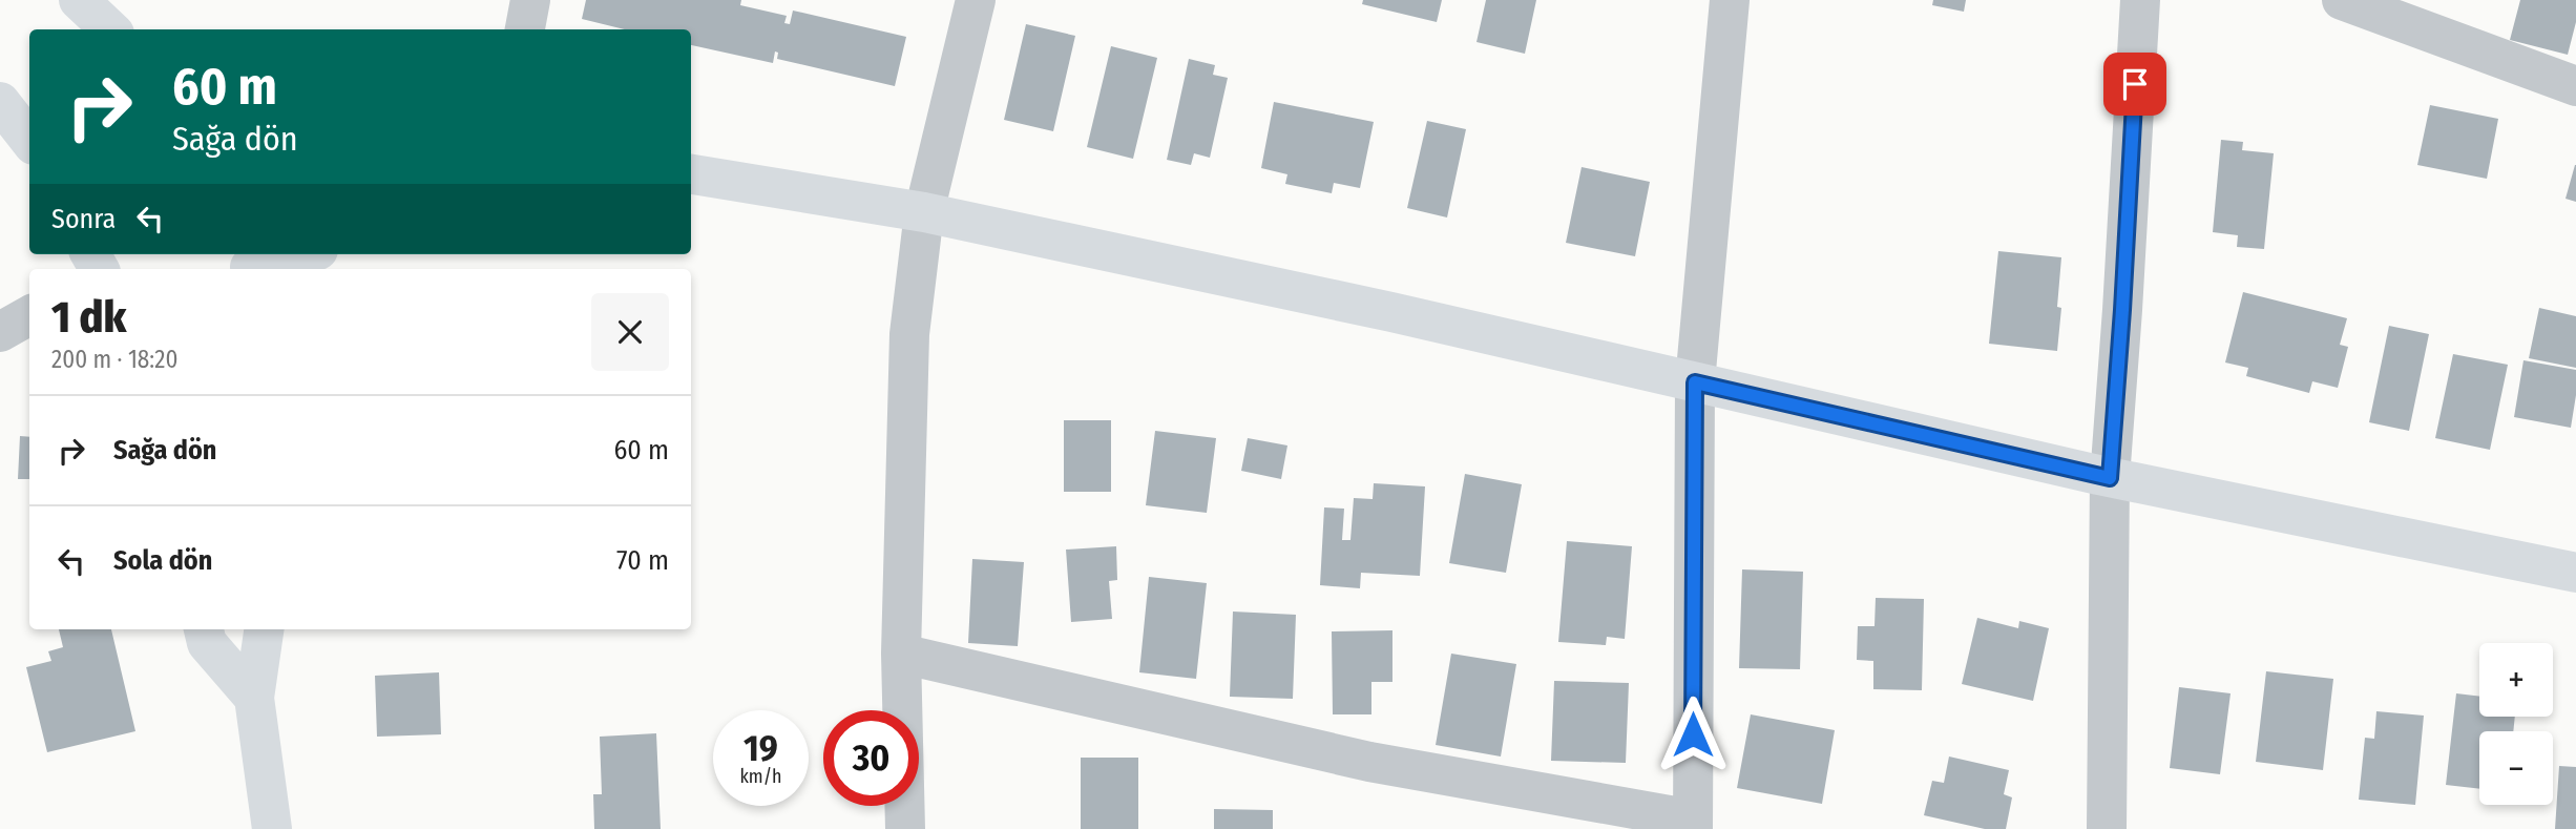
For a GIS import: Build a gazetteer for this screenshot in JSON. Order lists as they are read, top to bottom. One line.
{"page":{"turn":["60 m","Sağa dön"],"then":"Sonra","heading":["1 dk","200 m · 18:20"],"list":[{"name":"Sağa dön","value":"60 m"},{"name":"Sola dön","value":"70 m"}],"map_buttons":["+","−"],"speed":"19 km/h","limit":"30"}}
